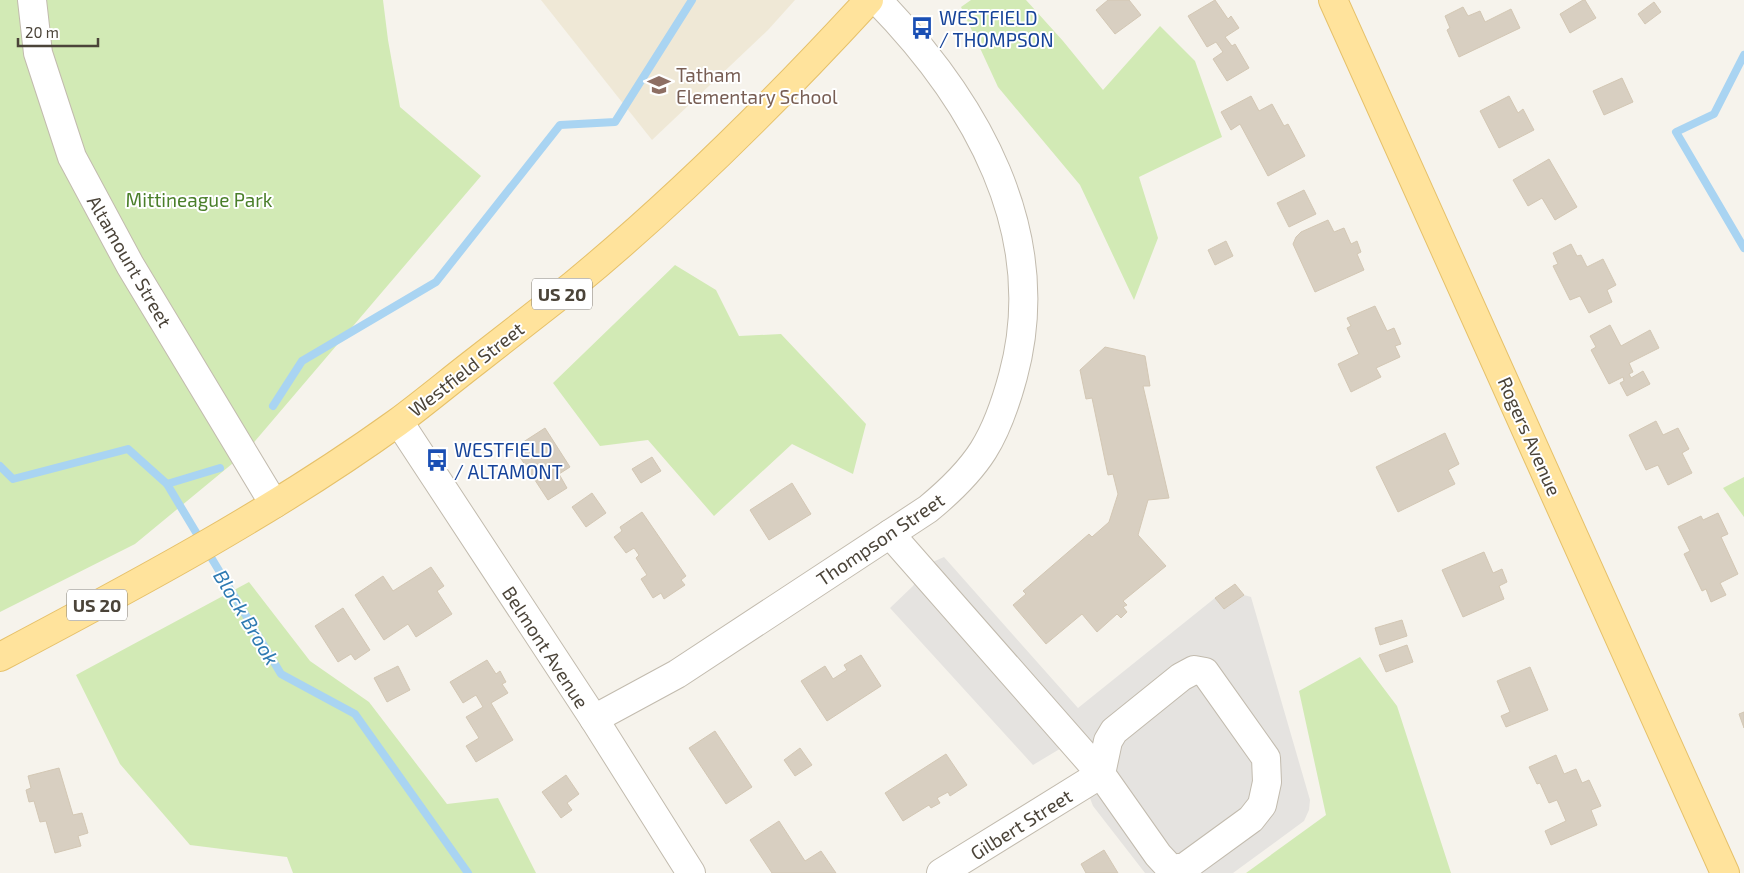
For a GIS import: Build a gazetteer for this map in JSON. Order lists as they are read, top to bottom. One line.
{"streets":{"main road":["US 20","Westfield Street","Rogers Avenue"],"street":["Altamount Street","Thompson Street","Belmont Avenue","Gilbert Street"]},"crossings":[["Altamount Street","Westfield Street"],["Westfield Street","Belmont Avenue"],["Thompson Street","Belmont Avenue"]],"water":["Block Brook"],"parks":["Mittineague Park"],"places":{"bus stop":["WESTFIELD / THOMPSON","WESTFIELD / ALTAMONT"],"school or university":["Tatham Elementary School"]},"scale_bar":"20 m"}
